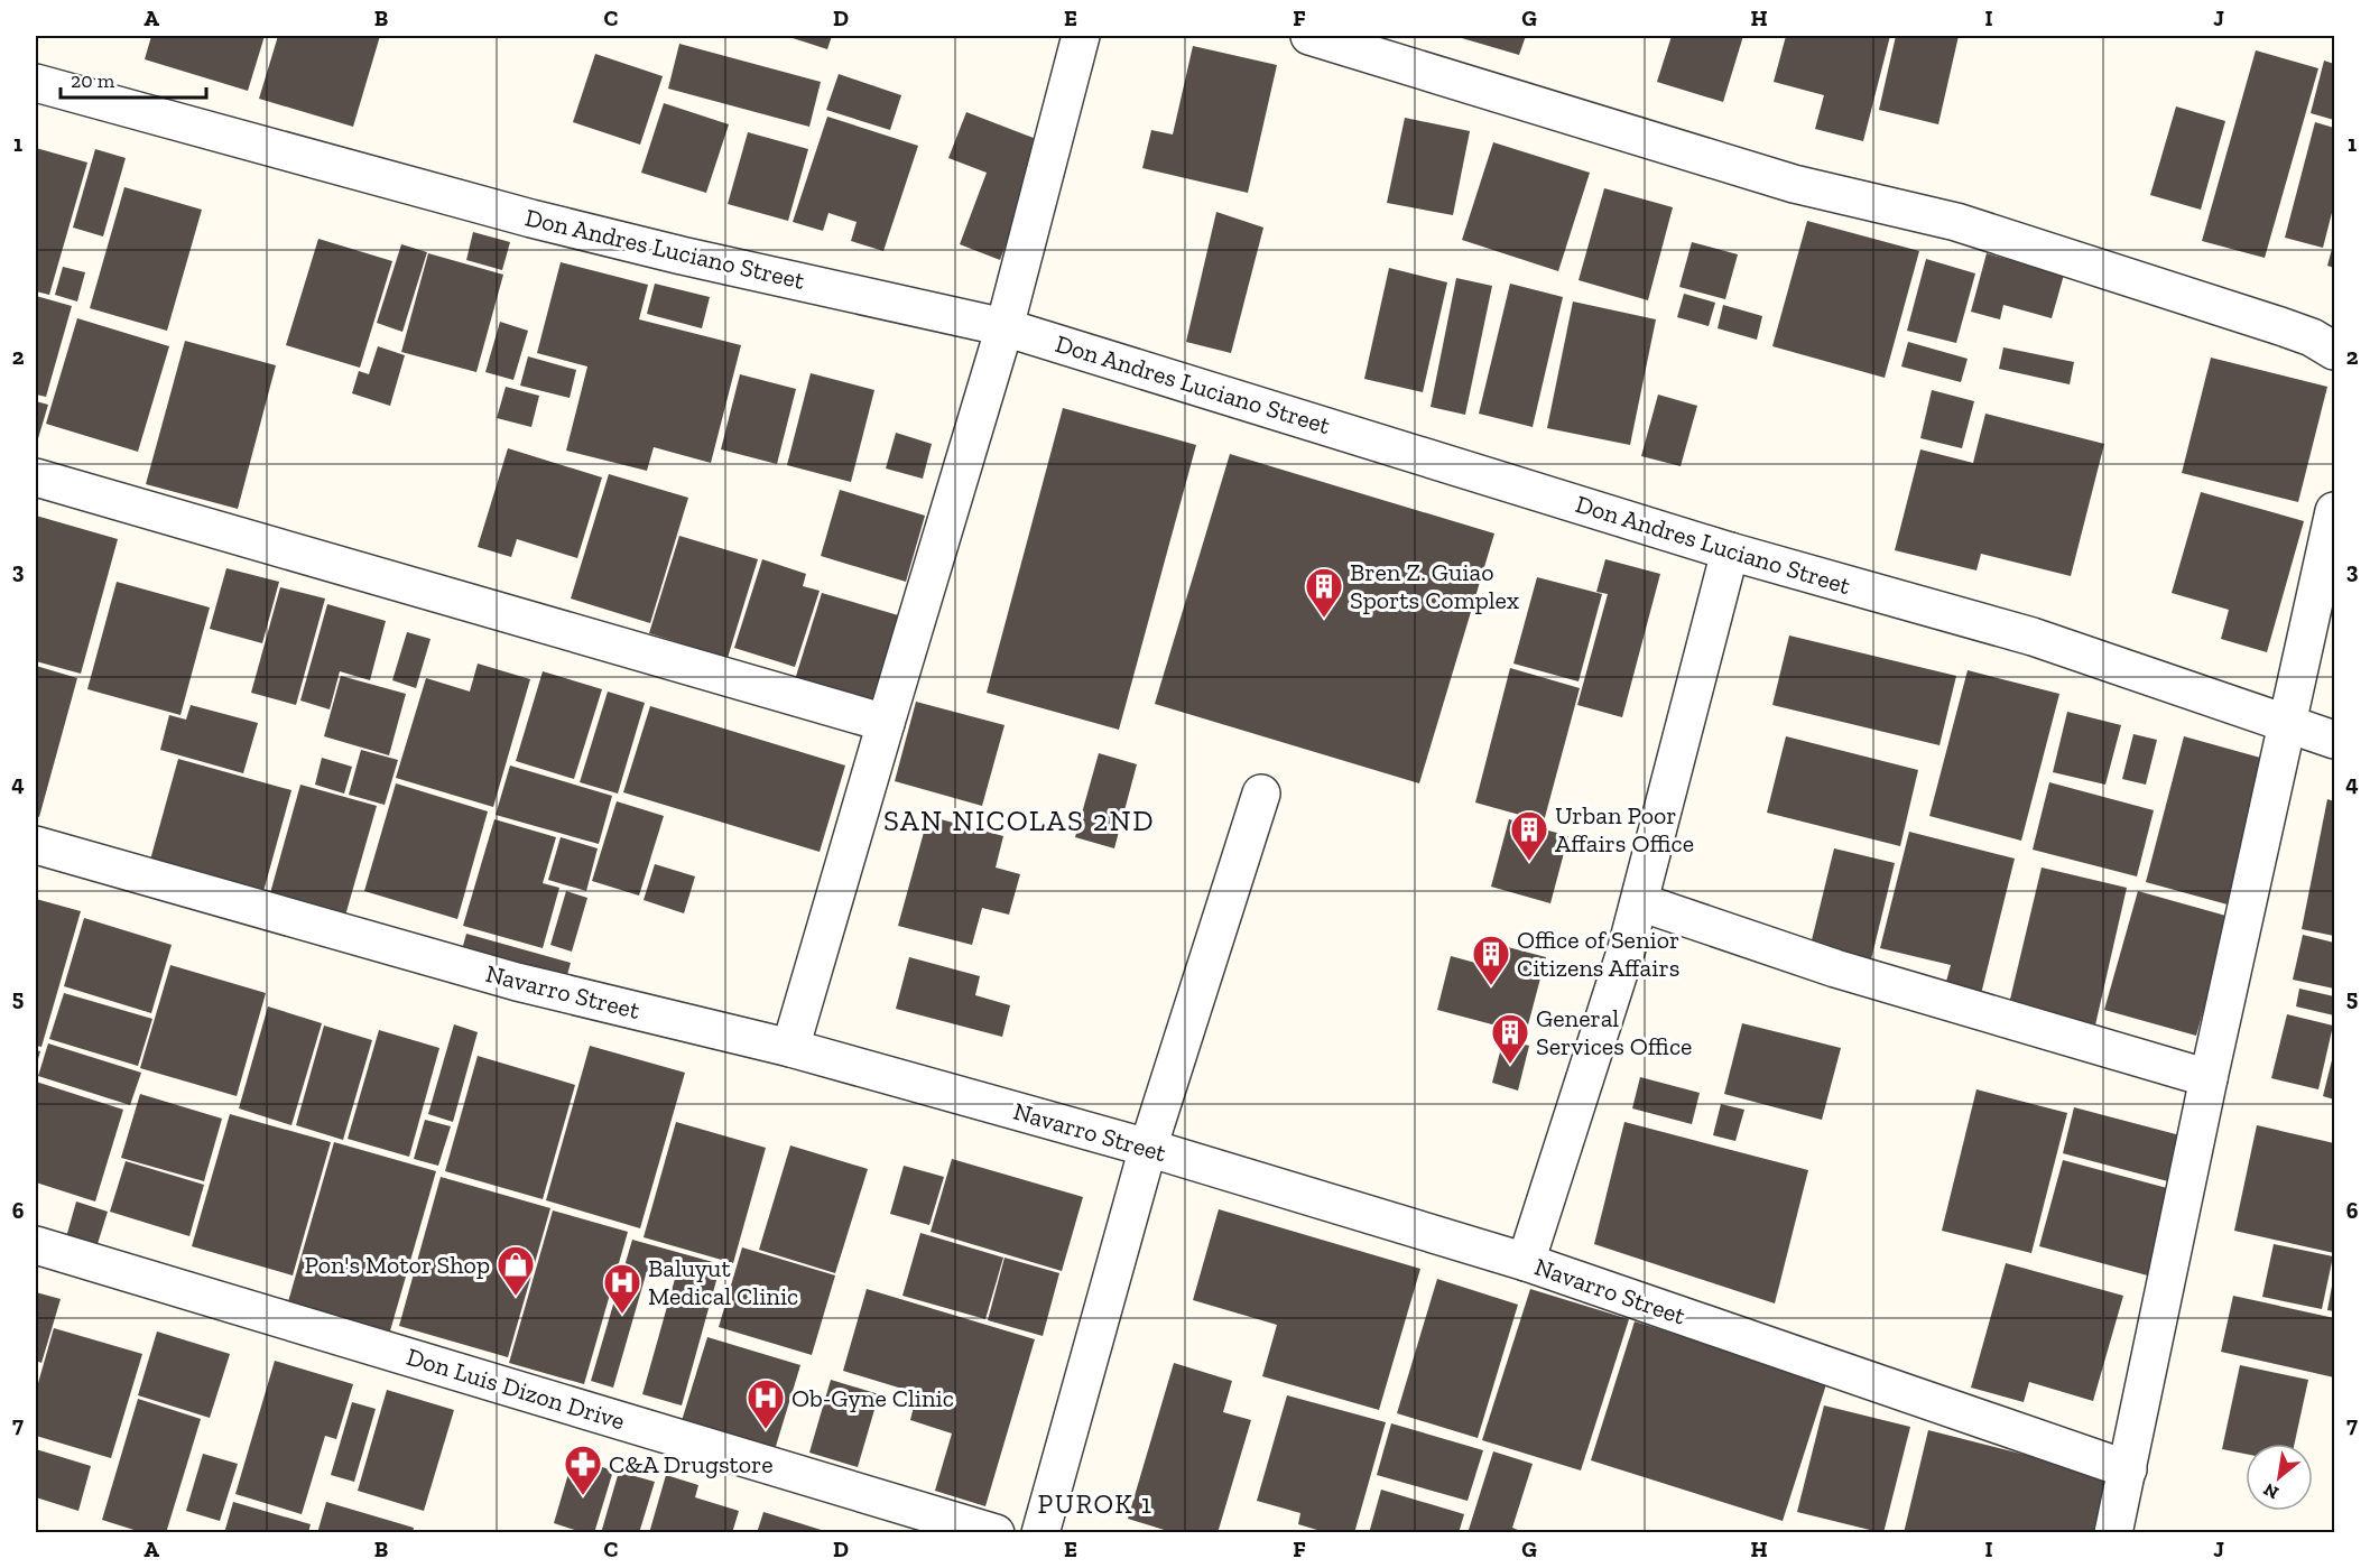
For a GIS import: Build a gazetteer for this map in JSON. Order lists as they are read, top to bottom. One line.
{"streets":{"street":["Don Andres Luciano Street","Navarro Street","Don Luis Dizon Drive"]},"districts":["SAN NICOLAS 2ND","PUROK 1"],"places":{"building":["Bren Z. Guiao Sports Complex","Urban Poor Affairs Office","Office of Senior Citizens Affairs","General Services Office"],"shop":["Pon's Motor Shop"],"hospital":["Baluyut Medical Clinic","Ob-Gyne Clinic"],"pharmacy":["C&A Drugstore"]},"scale_bar":"20 m","north":"bottom left","grid":{"columns":["A","B","C","D","E","F","G","H","I","J"],"rows":["1","2","3","4","5","6","7"]}}
